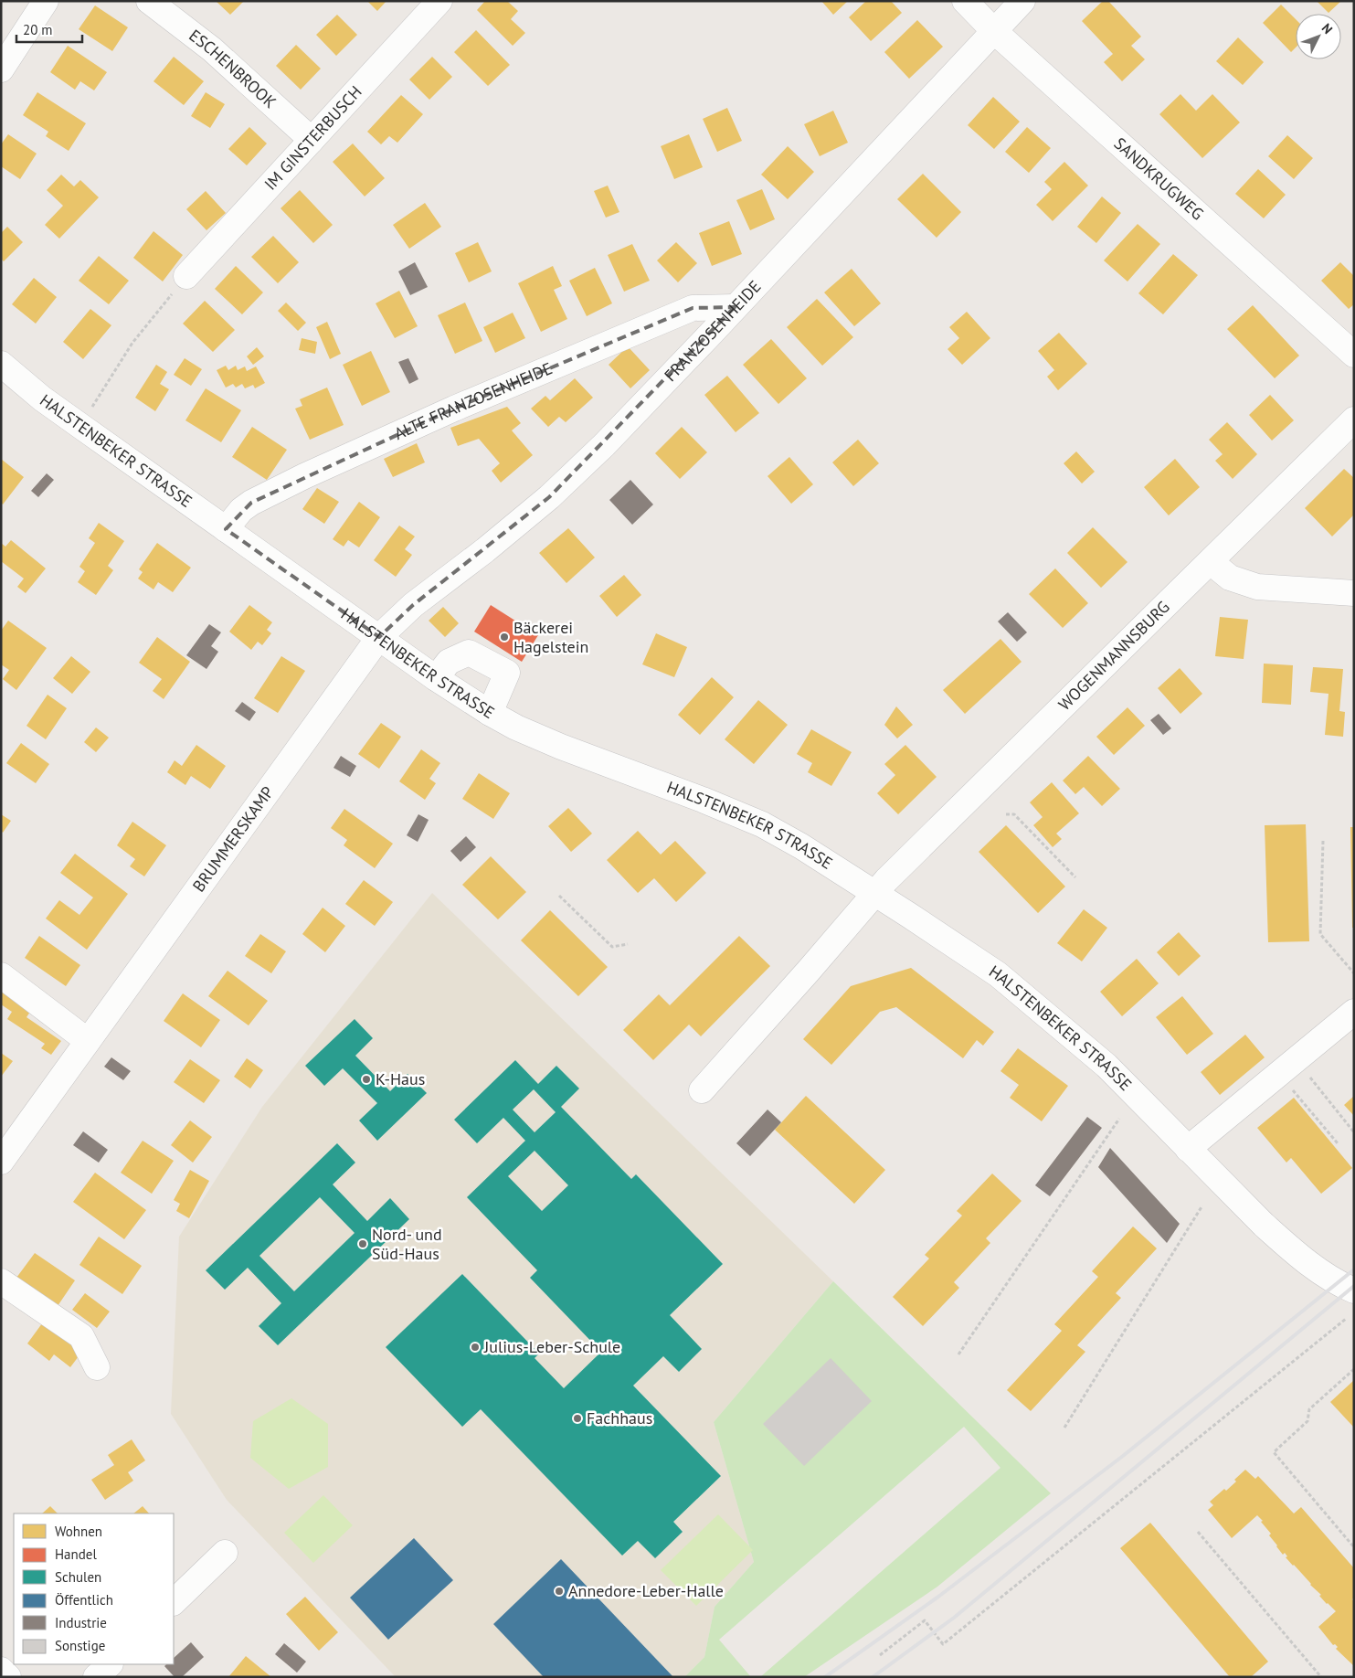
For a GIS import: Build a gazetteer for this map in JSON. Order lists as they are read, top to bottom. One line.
{"streets":{"street":["ESCHENBROOK","IM GINSTERBUSCH","SANDKRUGWEG","FRANZOSENHEIDE","ALTE FRANZOSENHEIDE","HALSTENBEKER STRASSE","WOGENMANNSBURG","BRUMMERSKAMP"]},"crossings":[["ESCHENBROOK","IM GINSTERBUSCH"],["SANDKRUGWEG","FRANZOSENHEIDE"],["FRANZOSENHEIDE","ALTE FRANZOSENHEIDE"],["FRANZOSENHEIDE","HALSTENBEKER STRASSE"],["FRANZOSENHEIDE","BRUMMERSKAMP"],["ALTE FRANZOSENHEIDE","HALSTENBEKER STRASSE"],["HALSTENBEKER STRASSE","WOGENMANNSBURG"],["HALSTENBEKER STRASSE","BRUMMERSKAMP"]],"places":["Bäckerei Hagelstein","K-Haus","Nord- und Süd-Haus","Julius-Leber-Schule","Fachhaus","Annedore-Leber-Halle"],"legend":["Wohnen","Handel","Schulen","Öffentlich","Industrie","Sonstige"],"scale_bar":"20 m","north":"top right"}
